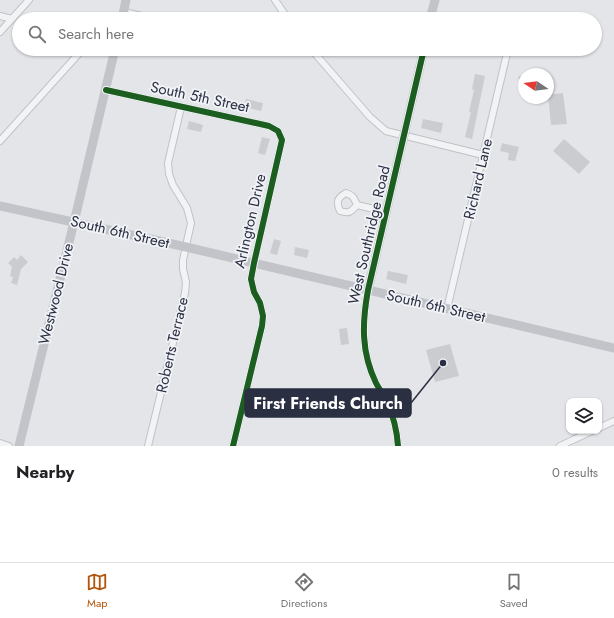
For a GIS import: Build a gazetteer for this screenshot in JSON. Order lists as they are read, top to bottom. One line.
{"streets":{"street":["South 5th Street","Richard Lane","Arlington Drive","South 6th Street","West Southridge Road","Westwood Drive","Roberts Terrace"]},"crossings":[["South 5th Street","Arlington Drive"],["South 5th Street","Westwood Drive"],["South 5th Street","Roberts Terrace"],["Richard Lane","South 6th Street"],["Arlington Drive","South 6th Street"],["South 6th Street","West Southridge Road"],["South 6th Street","Westwood Drive"],["South 6th Street","Roberts Terrace"]],"places":["First Friends Church"],"north":"left","page":{"search":"Search here","heading":["Nearby","0 results"],"nav":["Map","Directions","Saved"]}}
